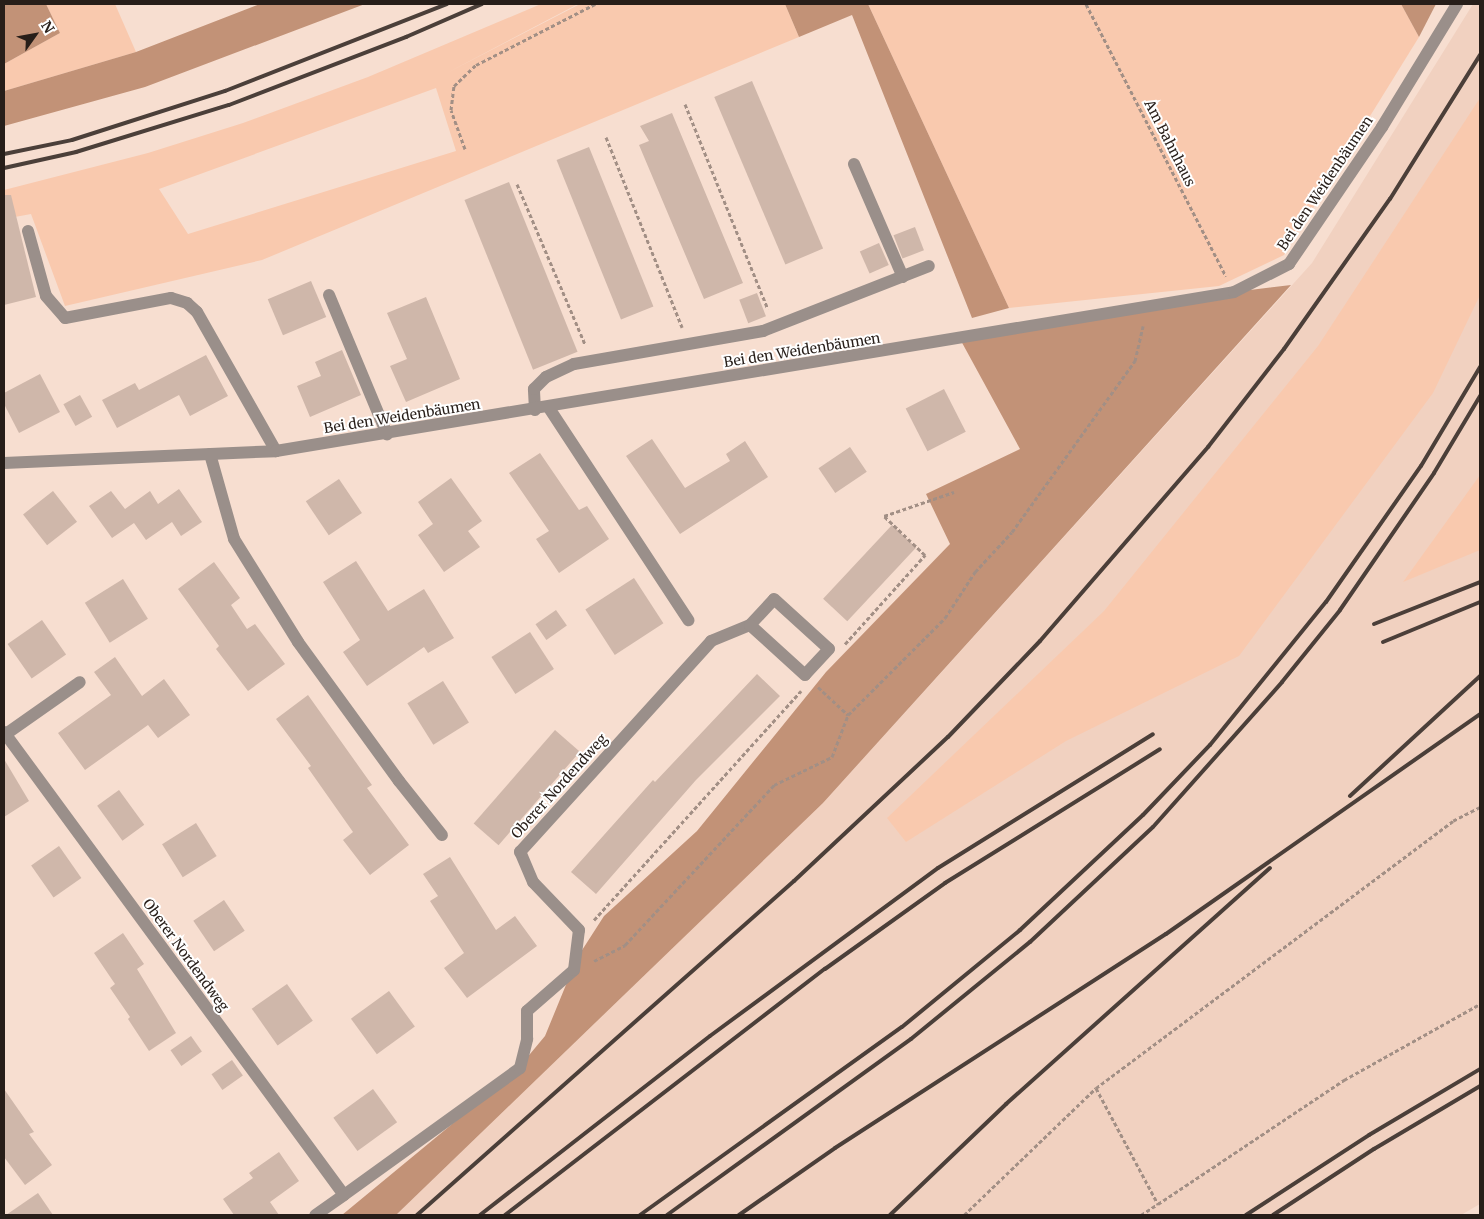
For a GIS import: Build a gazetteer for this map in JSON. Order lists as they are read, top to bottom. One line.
{"streets":{"street":["Bei den Weidenbäumen","Oberer Nordendweg"],"path":["Am Bahnhaus"]},"crossings":[["Am Bahnhaus","Bei den Weidenbäumen"]],"north":"top right"}
